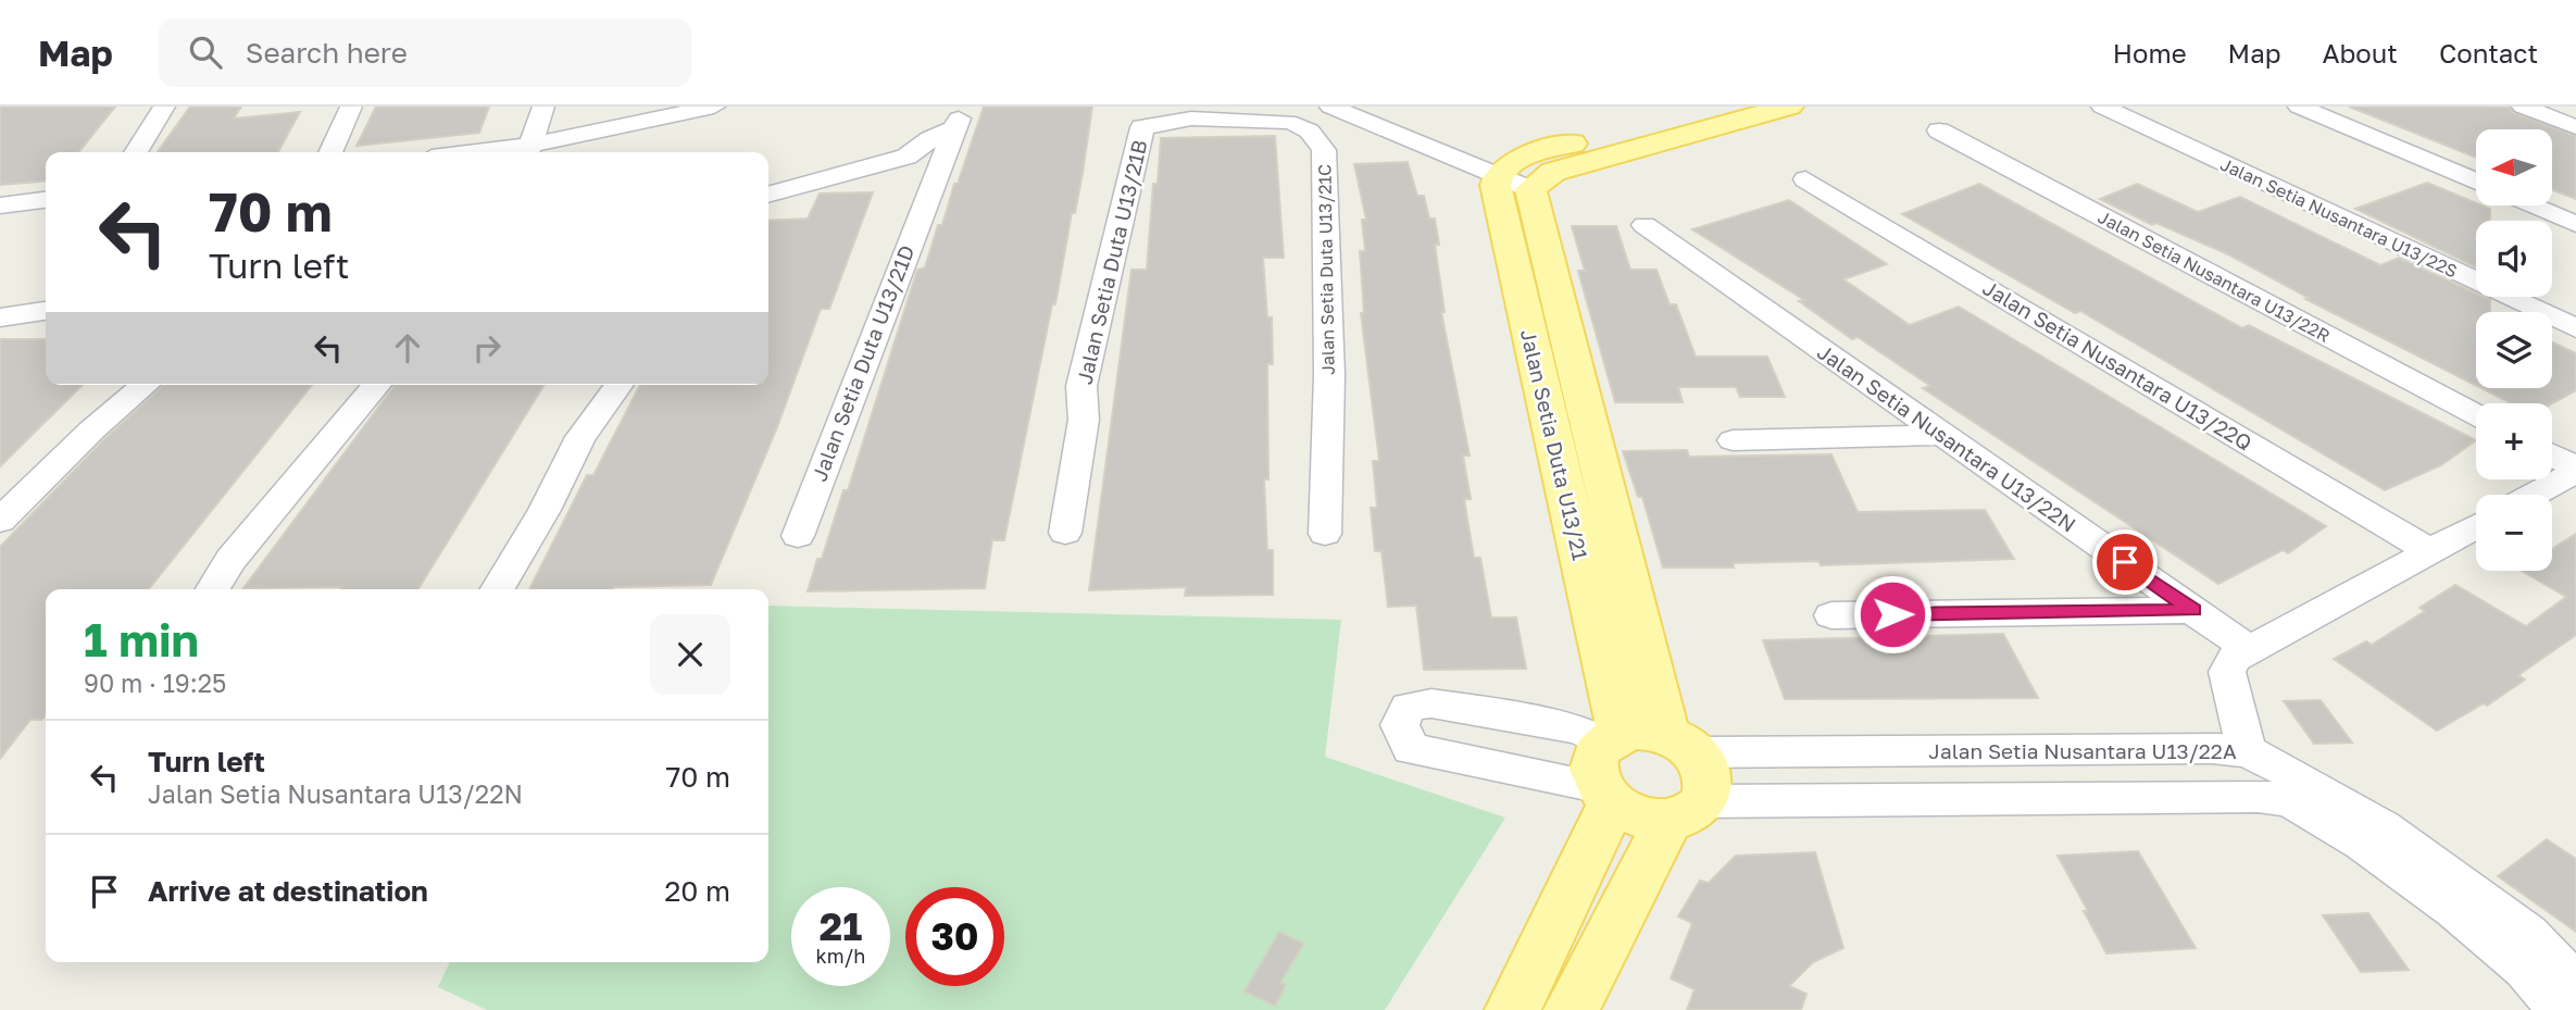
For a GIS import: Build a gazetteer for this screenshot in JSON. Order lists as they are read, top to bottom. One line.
{"streets":{"main road":["Jalan Setia Duta U13/21"],"street":["Jalan Setia Nusantara U13/22S","Jalan Setia Duta U13/21B","Jalan Setia Duta U13/21C","Jalan Setia Nusantara U13/22R","Jalan Setia Duta U13/21D","Jalan Setia Nusantara U13/22Q","Jalan Setia Nusantara U13/22N","Jalan Setia Nusantara U13/22A"]},"crossings":[["Jalan Setia Duta U13/21B","Jalan Setia Duta U13/21C"],["Jalan Setia Duta U13/21","Jalan Setia Nusantara U13/22A"]],"north":"left","page":{"header":"Map","search":"Search here","nav":["Home","Map","About","Contact"],"map_buttons":["+","−"],"turn":["70 m","Turn left"],"heading":["1 min","90 m · 19:25"],"list":[{"name":"Turn left","note":"Jalan Setia Nusantara U13/22N","value":"70 m"},{"name":"Arrive at destination","value":"20 m"}],"speed":"21 km/h","limit":"30"}}
